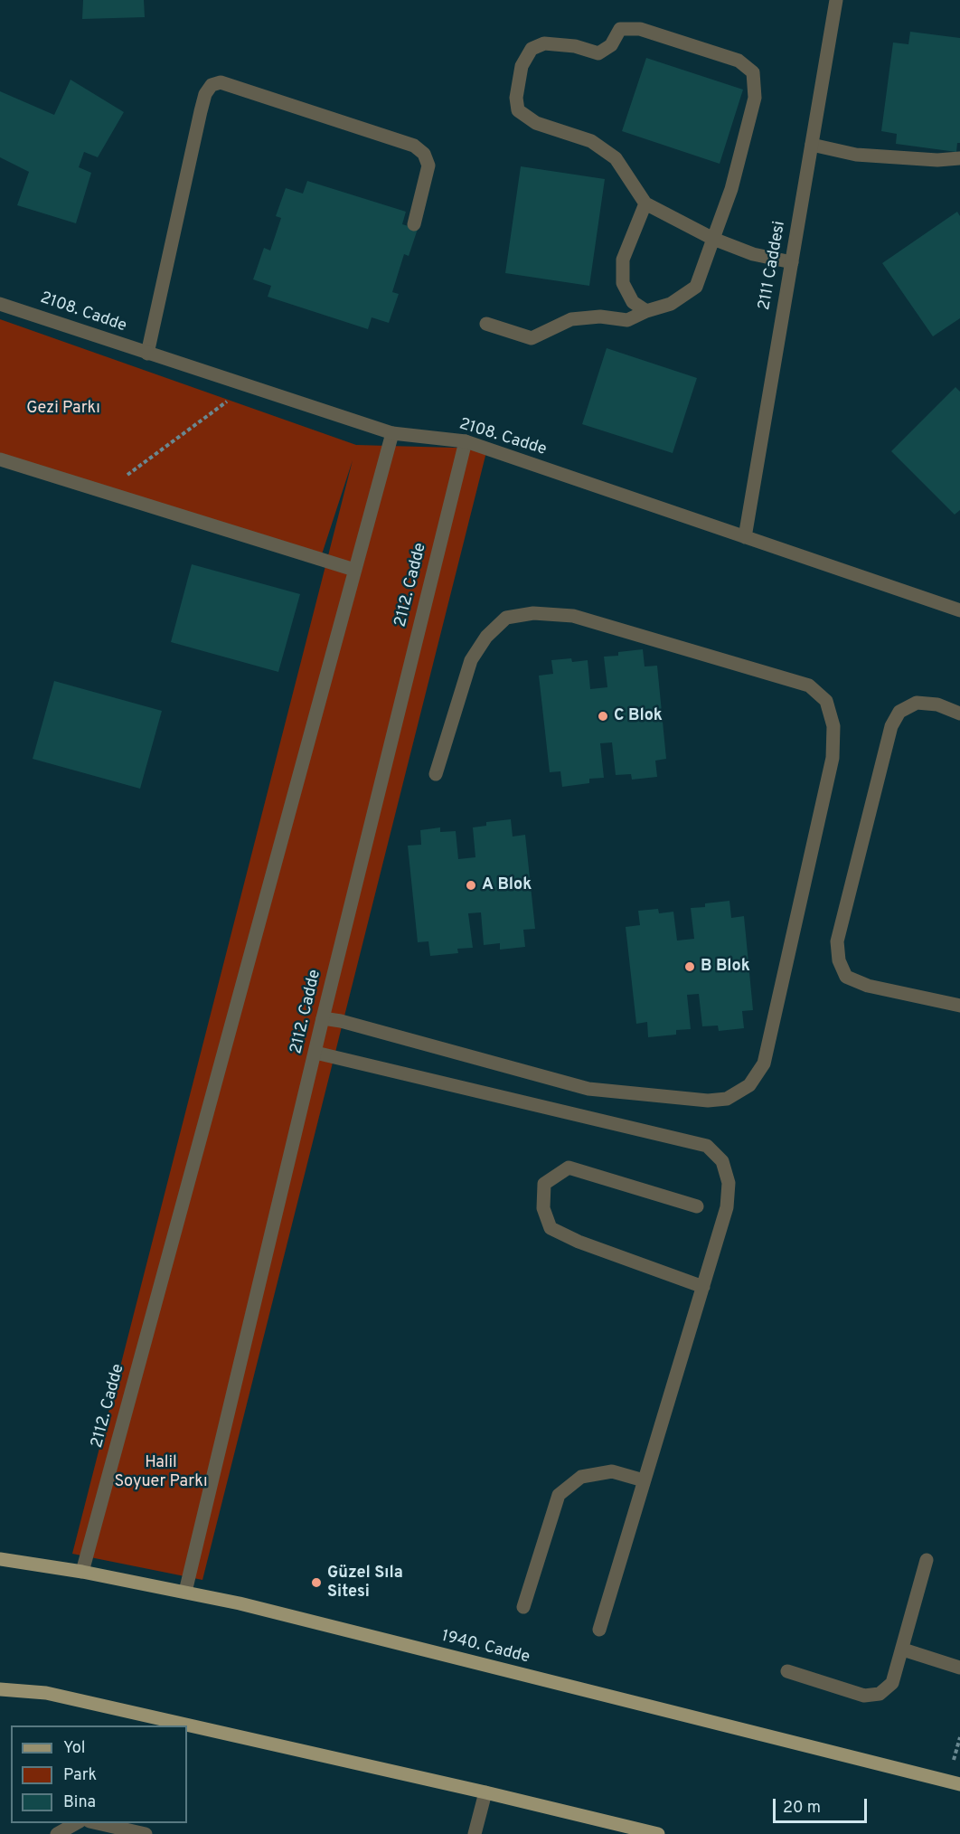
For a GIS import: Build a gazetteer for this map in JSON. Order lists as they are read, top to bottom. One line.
{"streets":{"main road":["1940. Cadde"],"street":["2111 Caddesi","2108. Cadde","2112. Cadde"]},"crossings":[["2111 Caddesi","2108. Cadde"],["2108. Cadde","2112. Cadde"],["2112. Cadde","1940. Cadde"]],"parks":["Gezi Parkı","Halil Soyuer Parkı"],"places":["C Blok","A Blok","B Blok","Güzel Sıla Sitesi"],"legend":["Yol","Park","Bina"],"scale_bar":"20 m"}
